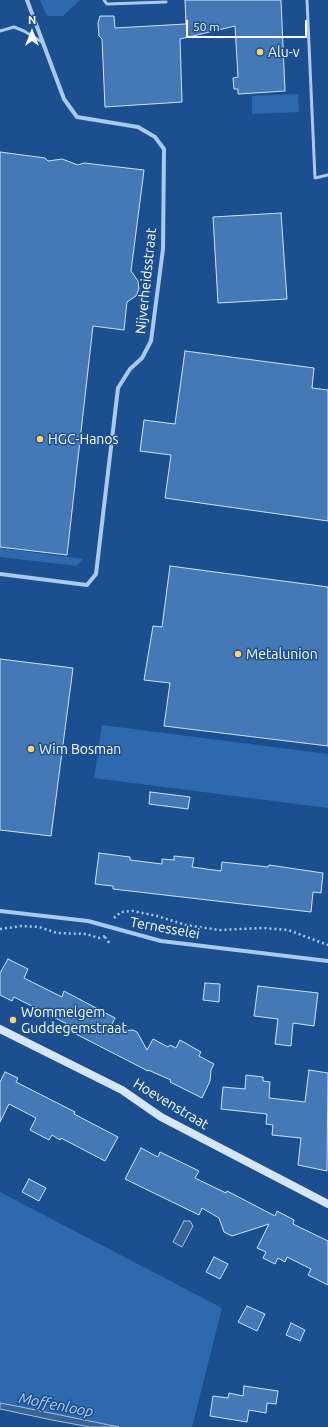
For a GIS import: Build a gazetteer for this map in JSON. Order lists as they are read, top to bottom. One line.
{"streets":{"street":["Nijverheidsstraat","Ternesselei","Hoevenstraat"]},"water":["Moffenloop"],"places":["Alu-v","HGC-Hanos","Metalunion","Wim Bosman","Wommelgem Guddegemstraat"],"scale_bar":"50 m","north":"top"}
